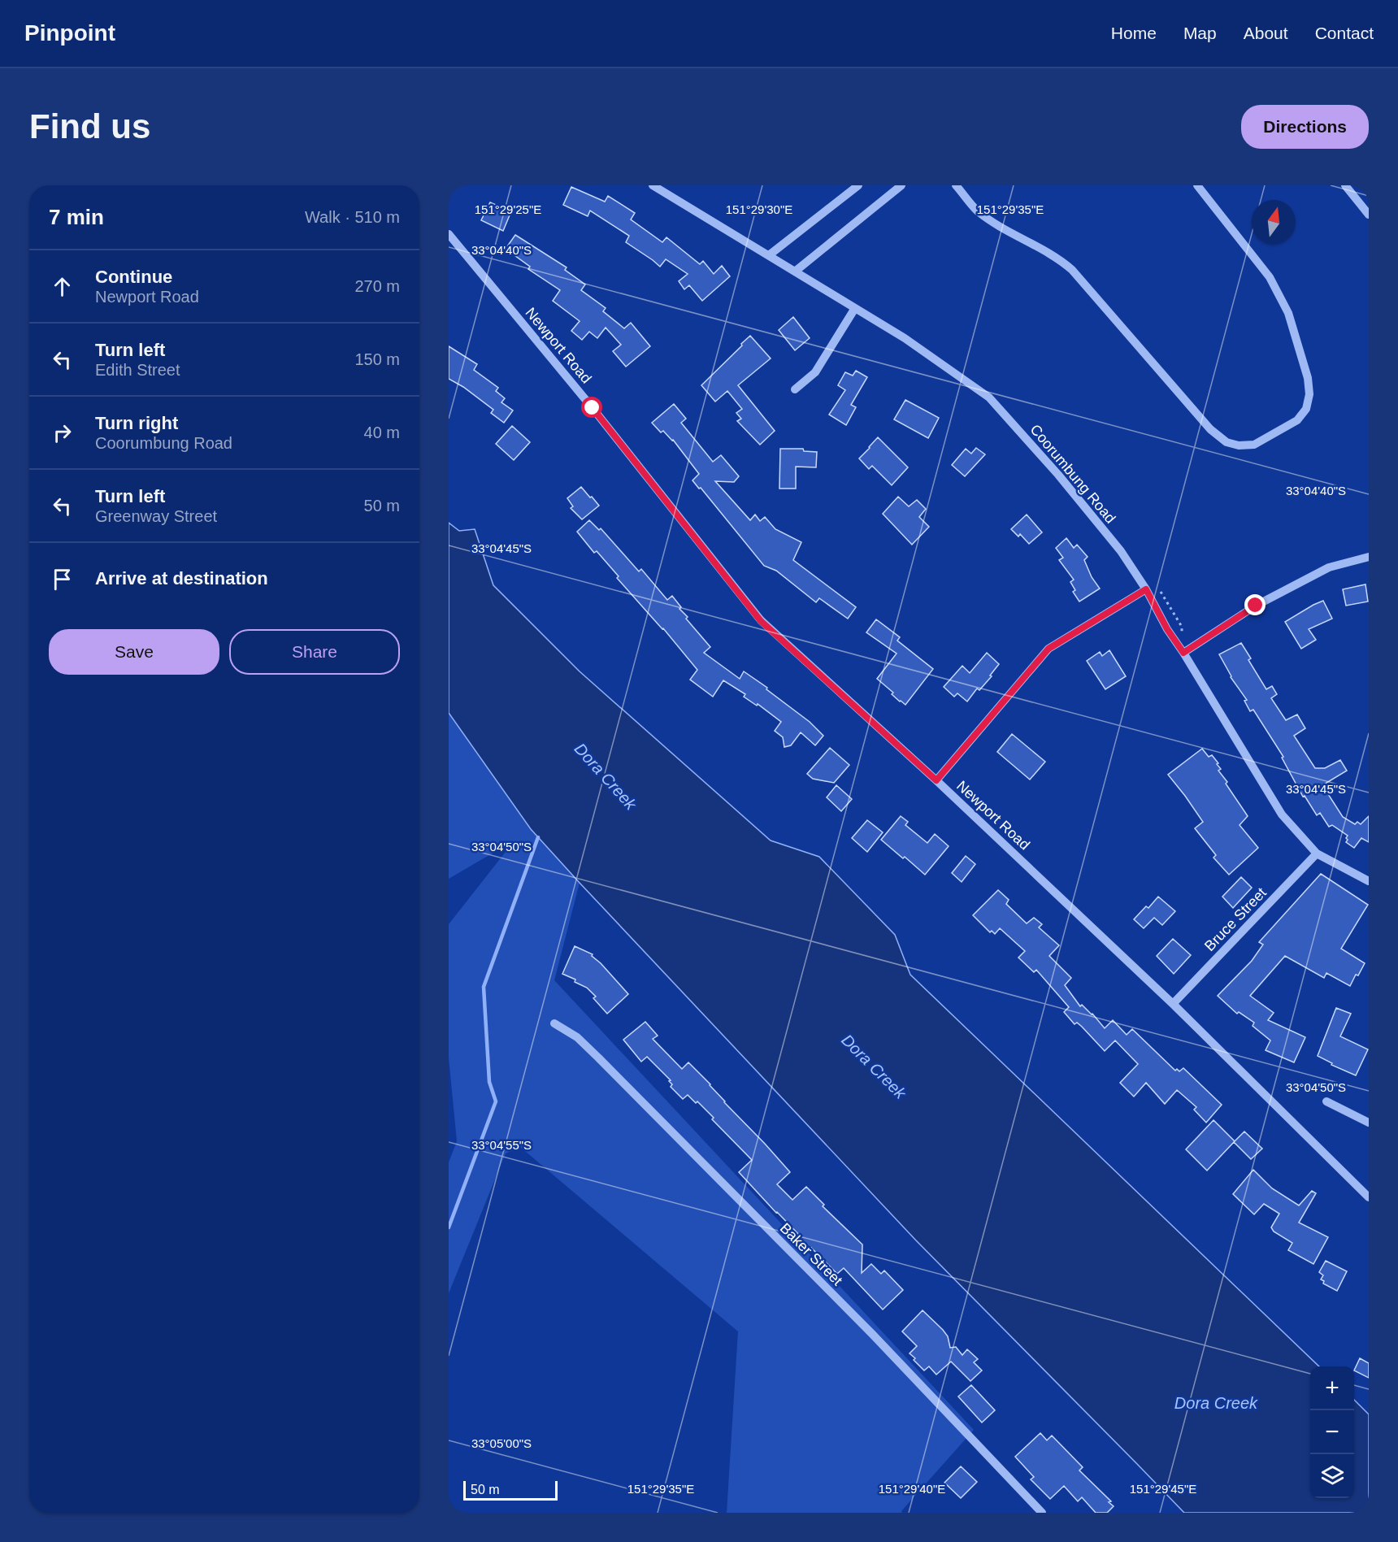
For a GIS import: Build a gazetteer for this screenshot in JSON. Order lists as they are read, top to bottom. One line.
{"streets":{"street":["Newport Road","Coorumbung Road","Bruce Street","Baker Street"]},"crossings":[["Newport Road","Bruce Street"],["Coorumbung Road","Bruce Street"]],"water":["Dora Creek"],"scale_bar":"50 m","north":"top","page":{"header":"Pinpoint","nav":["Home","Map","About","Contact"],"buttons":["Directions",["Save","Share"]],"title":"Find us","heading":["7 min","Walk · 510 m"],"list":[["Continue","Newport Road","270 m"],["Turn left","Edith Street","150 m"],["Turn right","Coorumbung Road","40 m"],["Turn left","Greenway Street","50 m"],"Arrive at destination"],"map_buttons":["+","−"],"scale":"50 m"},"coordinates":["151°29'25\"E","151°29'30\"E","151°29'35\"E","33°04'40\"S","33°04'45\"S","33°04'50\"S","33°04'55\"S","33°05'00\"S","151°29'40\"E","151°29'45\"E"]}
